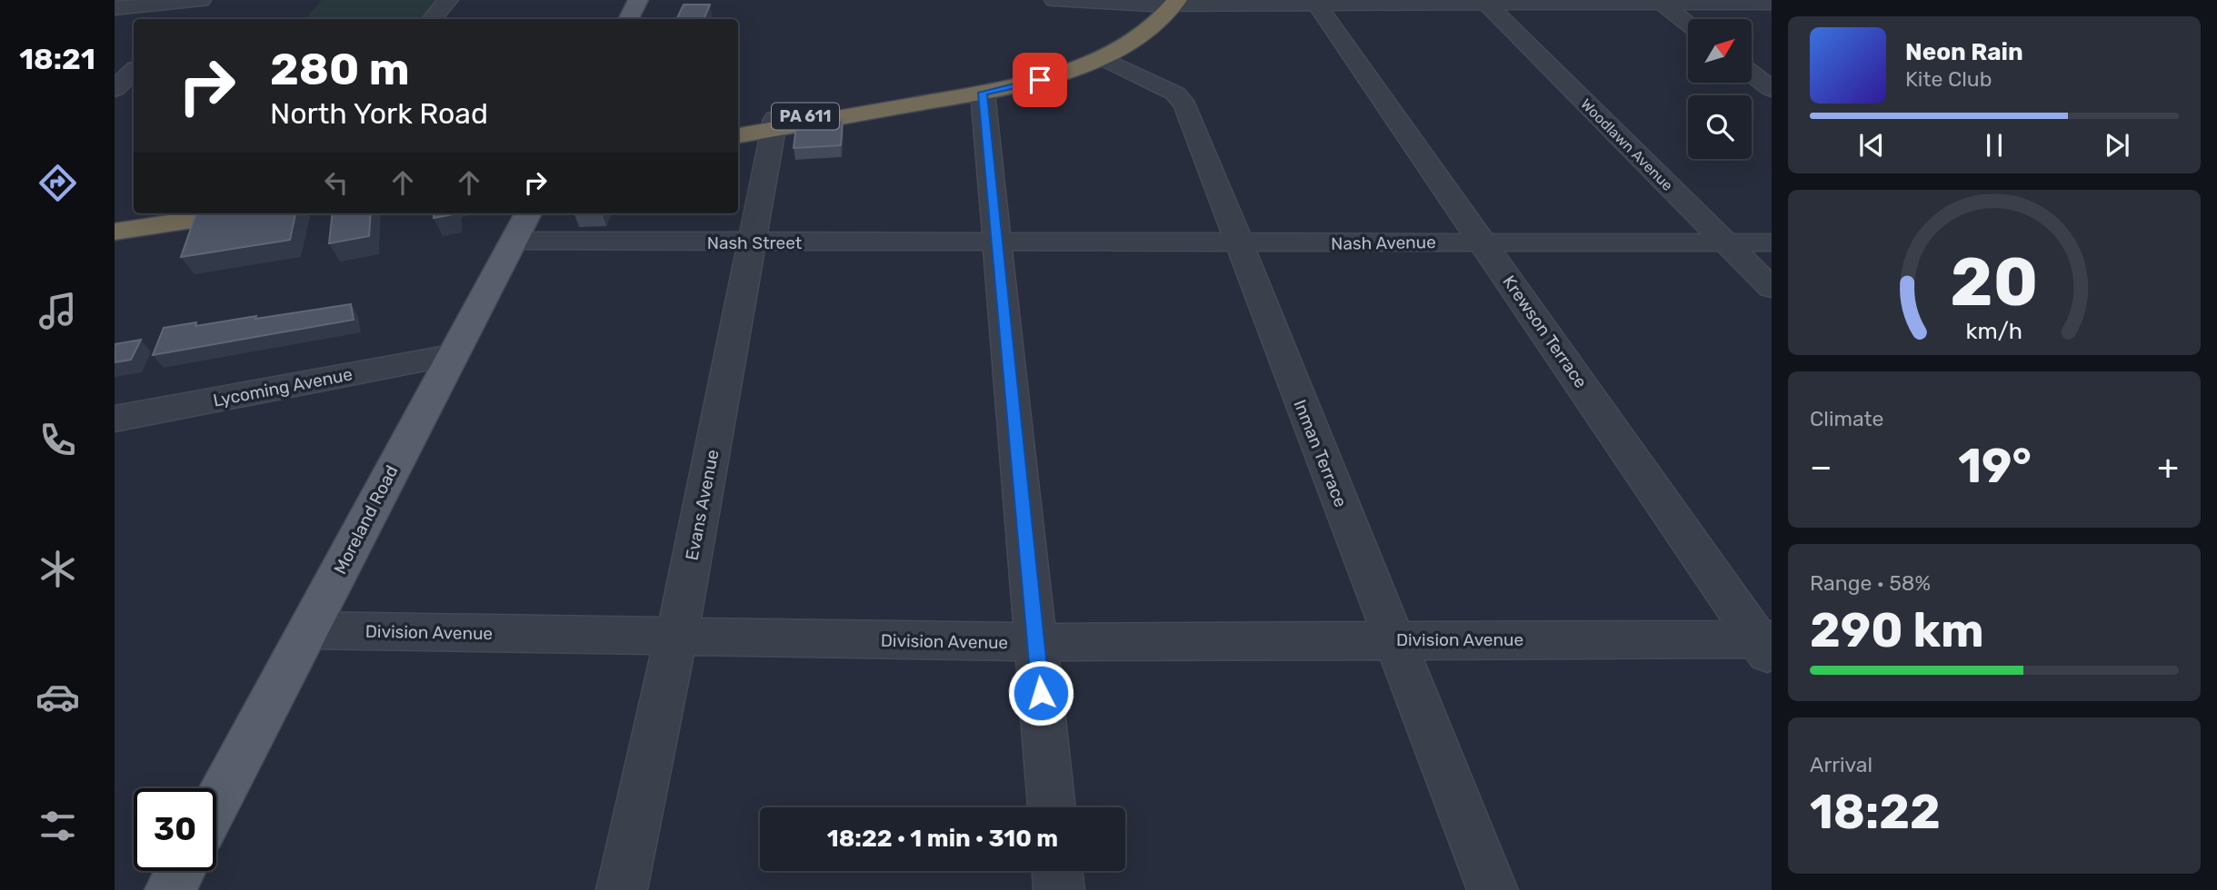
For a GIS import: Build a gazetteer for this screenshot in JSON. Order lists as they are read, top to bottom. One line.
{"streets":{"highway":["PA 611"],"main road":["Moreland Road"],"street":["Woodlawn Avenue","Nash Street","Nash Avenue","Krewson Terrace","Lycoming Avenue","Inman Terrace","Evans Avenue","Division Avenue"]},"crossings":[["PA 611","Inman Terrace"],["PA 611","Evans Avenue"],["Woodlawn Avenue","Nash Avenue"],["Nash Street","Nash Avenue"],["Nash Street","Evans Avenue"],["Nash Street","Moreland Road"],["Nash Avenue","Krewson Terrace"],["Nash Avenue","Inman Terrace"],["Krewson Terrace","Division Avenue"],["Lycoming Avenue","Moreland Road"],["Inman Terrace","Division Avenue"],["Evans Avenue","Division Avenue"],["Moreland Road","Division Avenue"]],"north":"top right","page":{"tabs":"18:21","turn":["280 m","North York Road"],"song":["Neon Rain","Kite Club"],"tile":["Climate",["Range · 58%","290 km"],["Arrival","18:22"]],"heat":["−","19°","+"],"limit":"30","trip":"18:22 · 1 min · 310 m","gauge":["20","km/h"]}}
